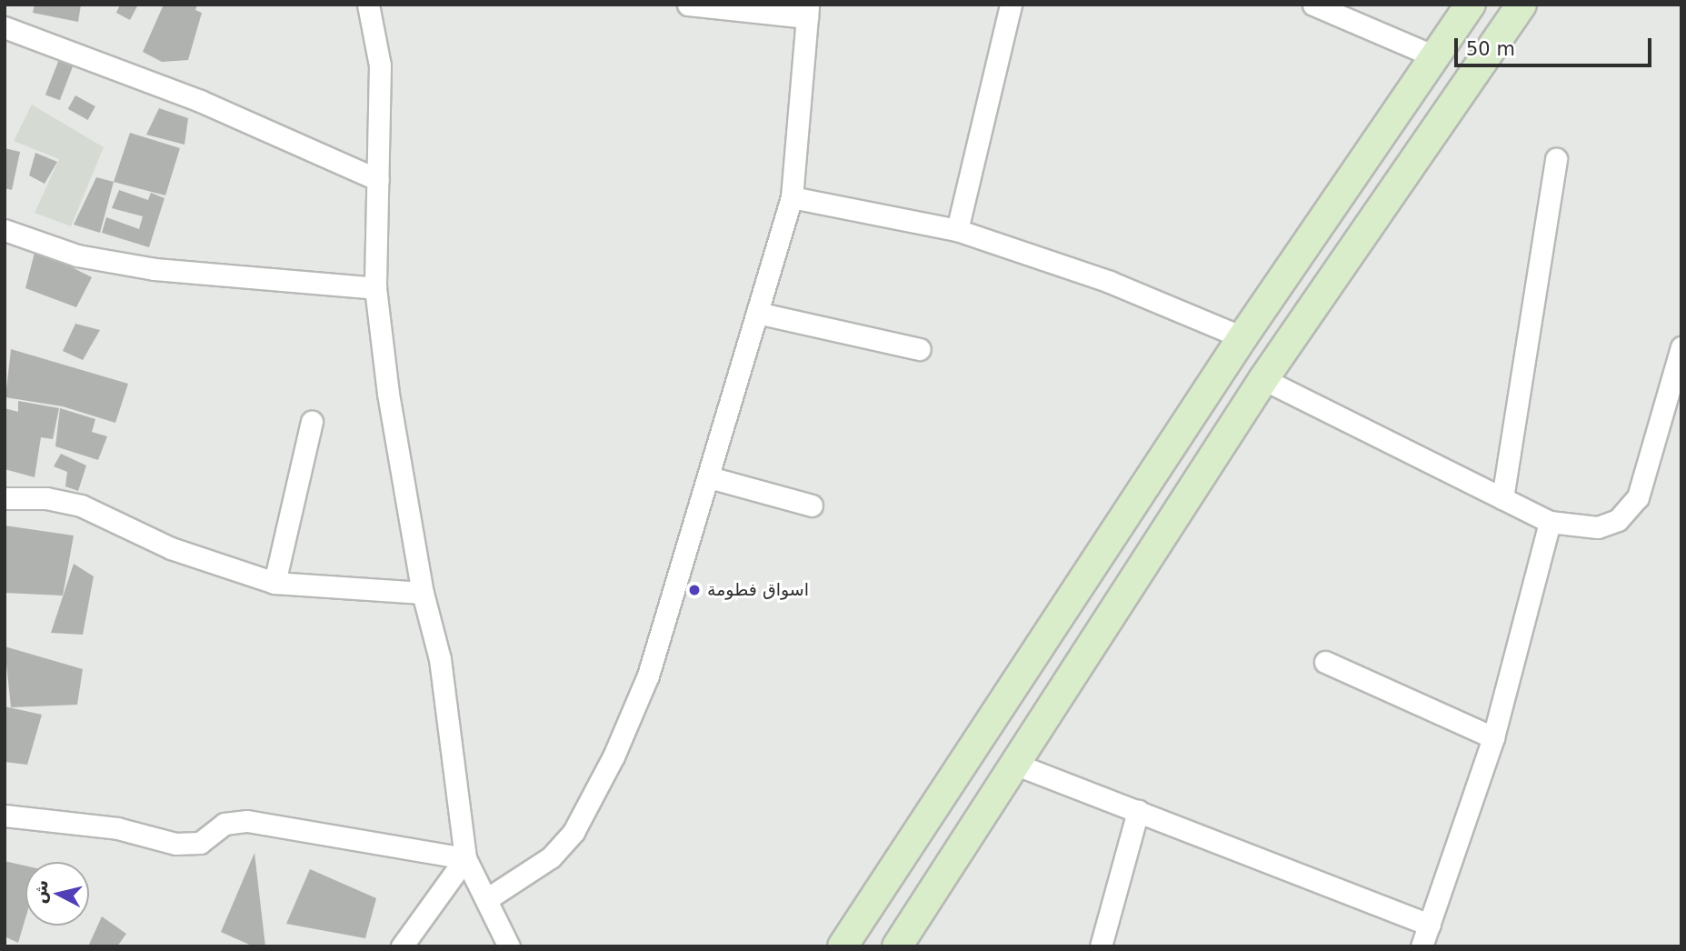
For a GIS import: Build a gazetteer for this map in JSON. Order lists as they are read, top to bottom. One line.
{"places":["اسواق فطومة"],"scale_bar":"50 m","north":"left"}
